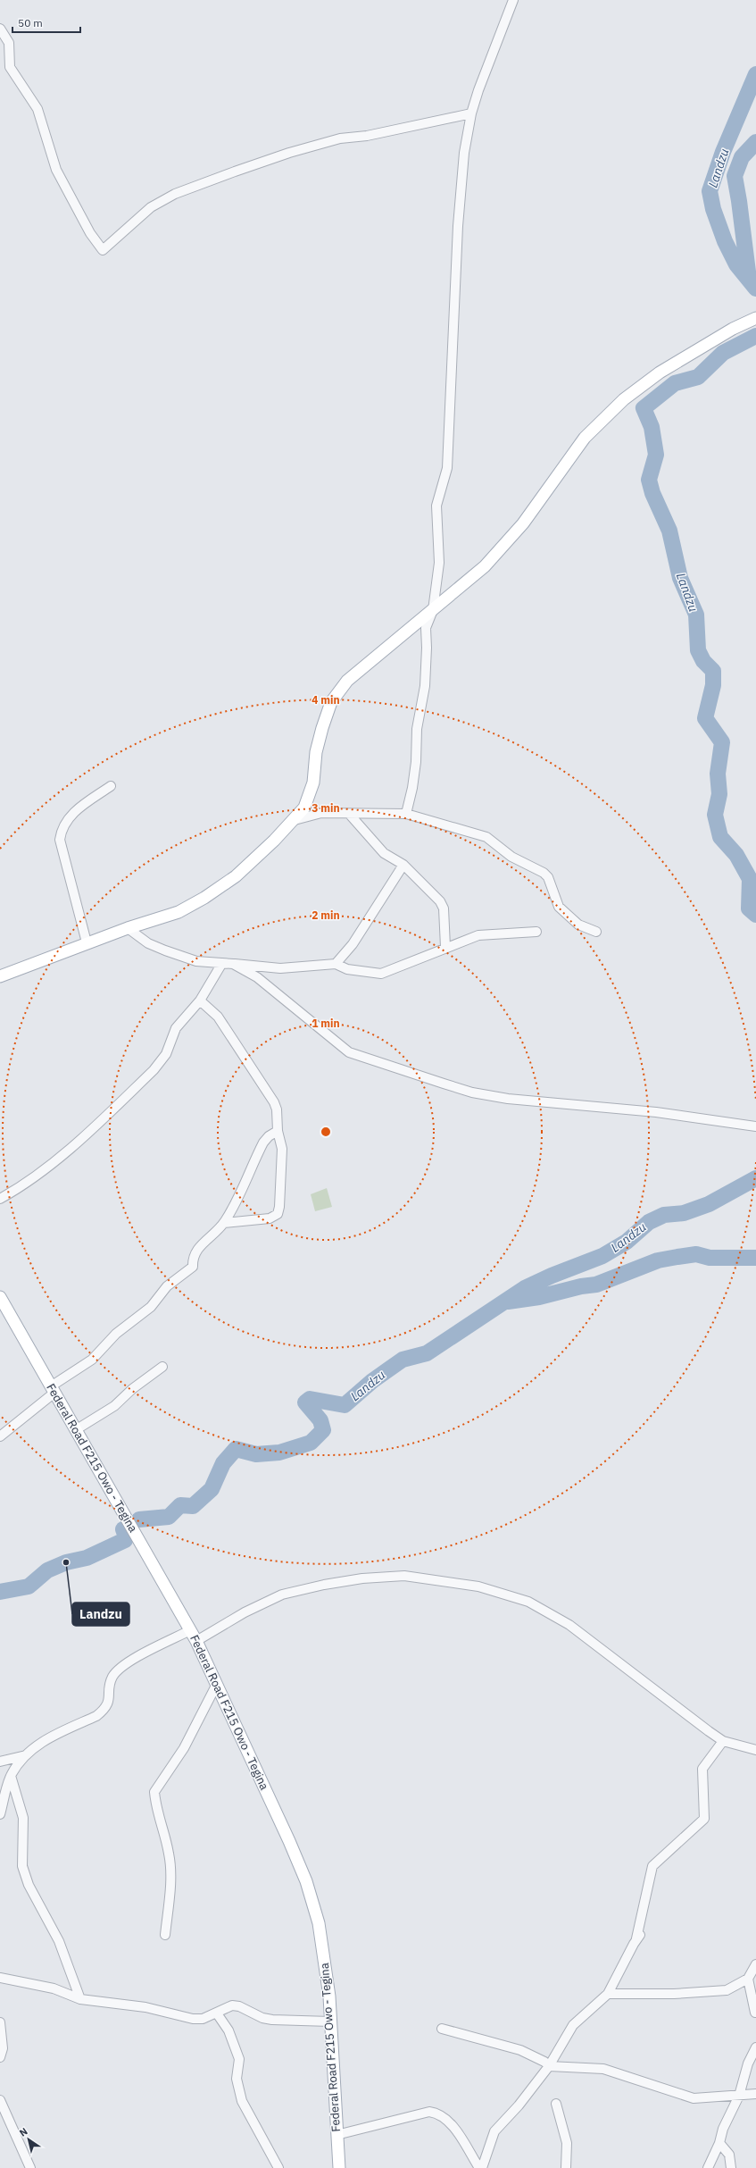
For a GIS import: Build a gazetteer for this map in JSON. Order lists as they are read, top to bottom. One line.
{"streets":{"main road":["Federal Road F215 Owo - Tegina"]},"water":["Landzu"],"places":["Landzu"],"scale_bar":"50 m","north":"top left","rings":["4 min","3 min","2 min","1 min"]}
